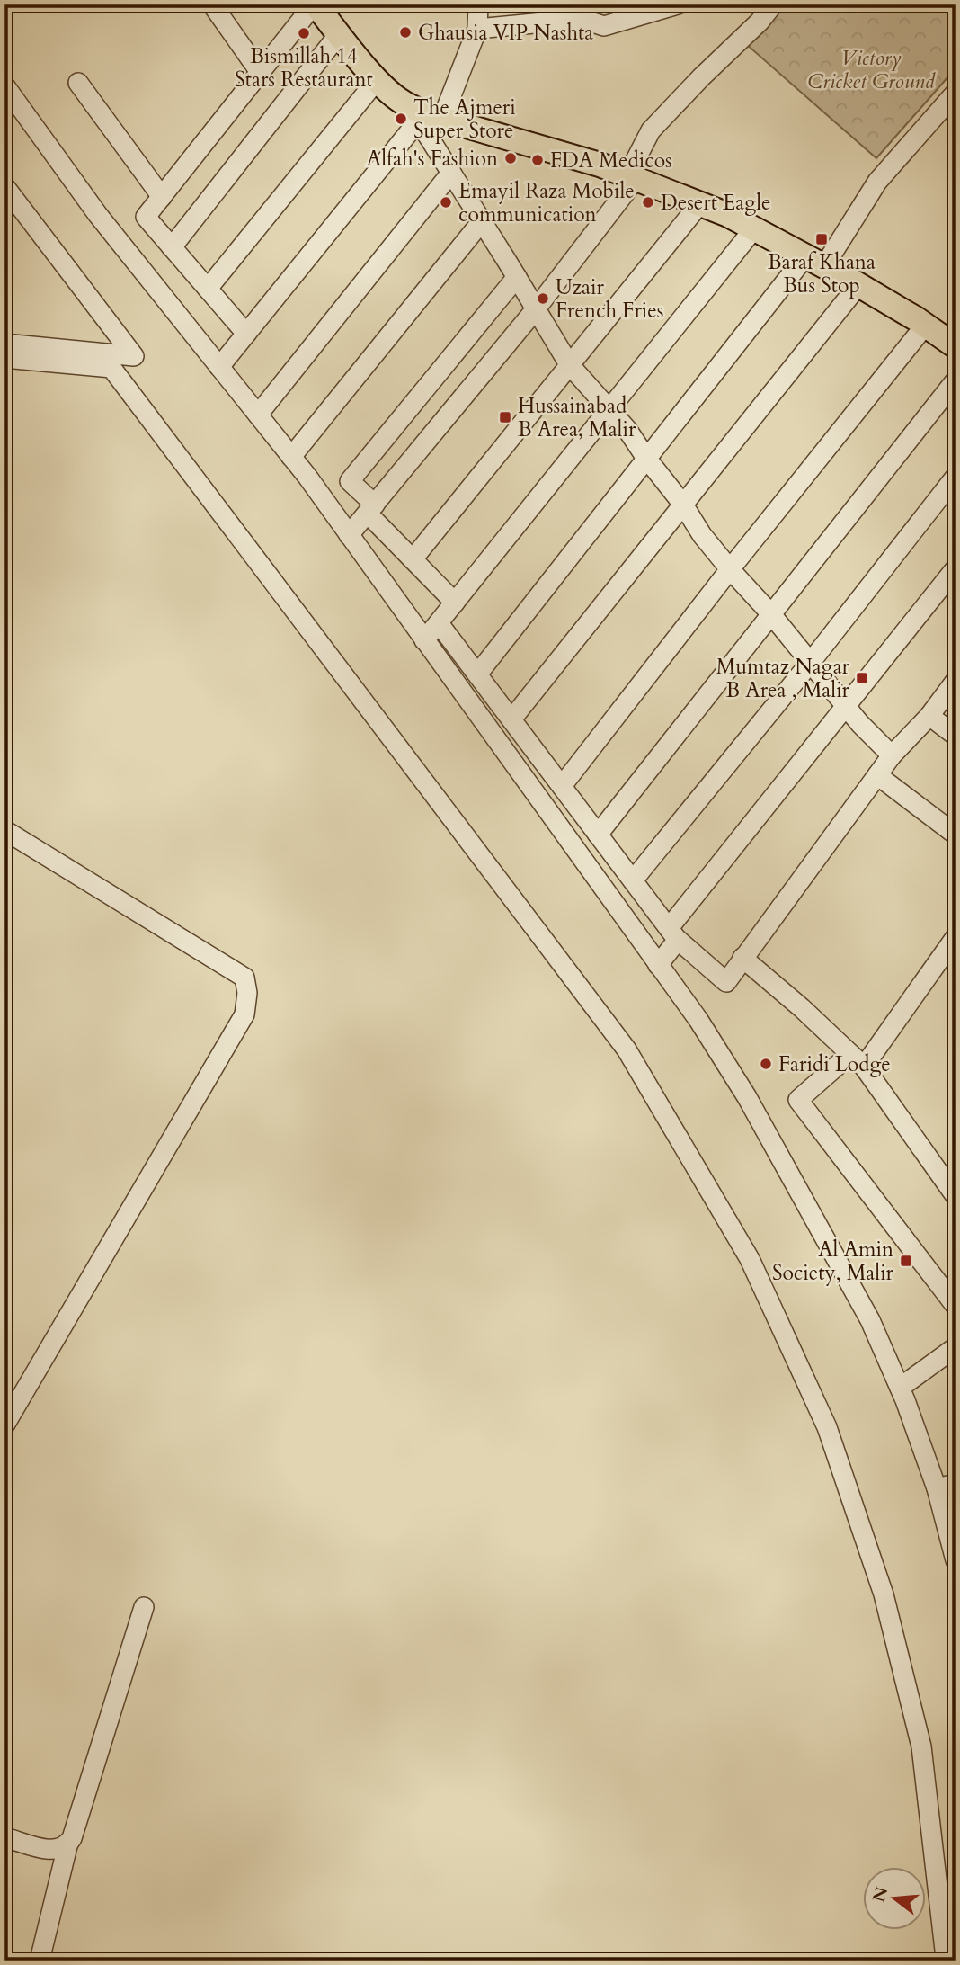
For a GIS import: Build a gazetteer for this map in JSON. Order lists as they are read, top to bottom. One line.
{"parks":["Victory Cricket Ground"],"places":{"other":["Ghausia VIP Nashta","Bismillah 14 Stars Restaurant","The Ajmeri Super Store","Alfah's Fashion","FDA Medicos","Emayil Raza Mobile communication","Desert Eagle","Uzair French Fries","Faridi Lodge"],"transit":["Baraf Khana Bus Stop","Hussainabad B Area, Malir","Mumtaz Nagar B Area , Malir","Al Amin Society, Malir"]},"north":"left"}
